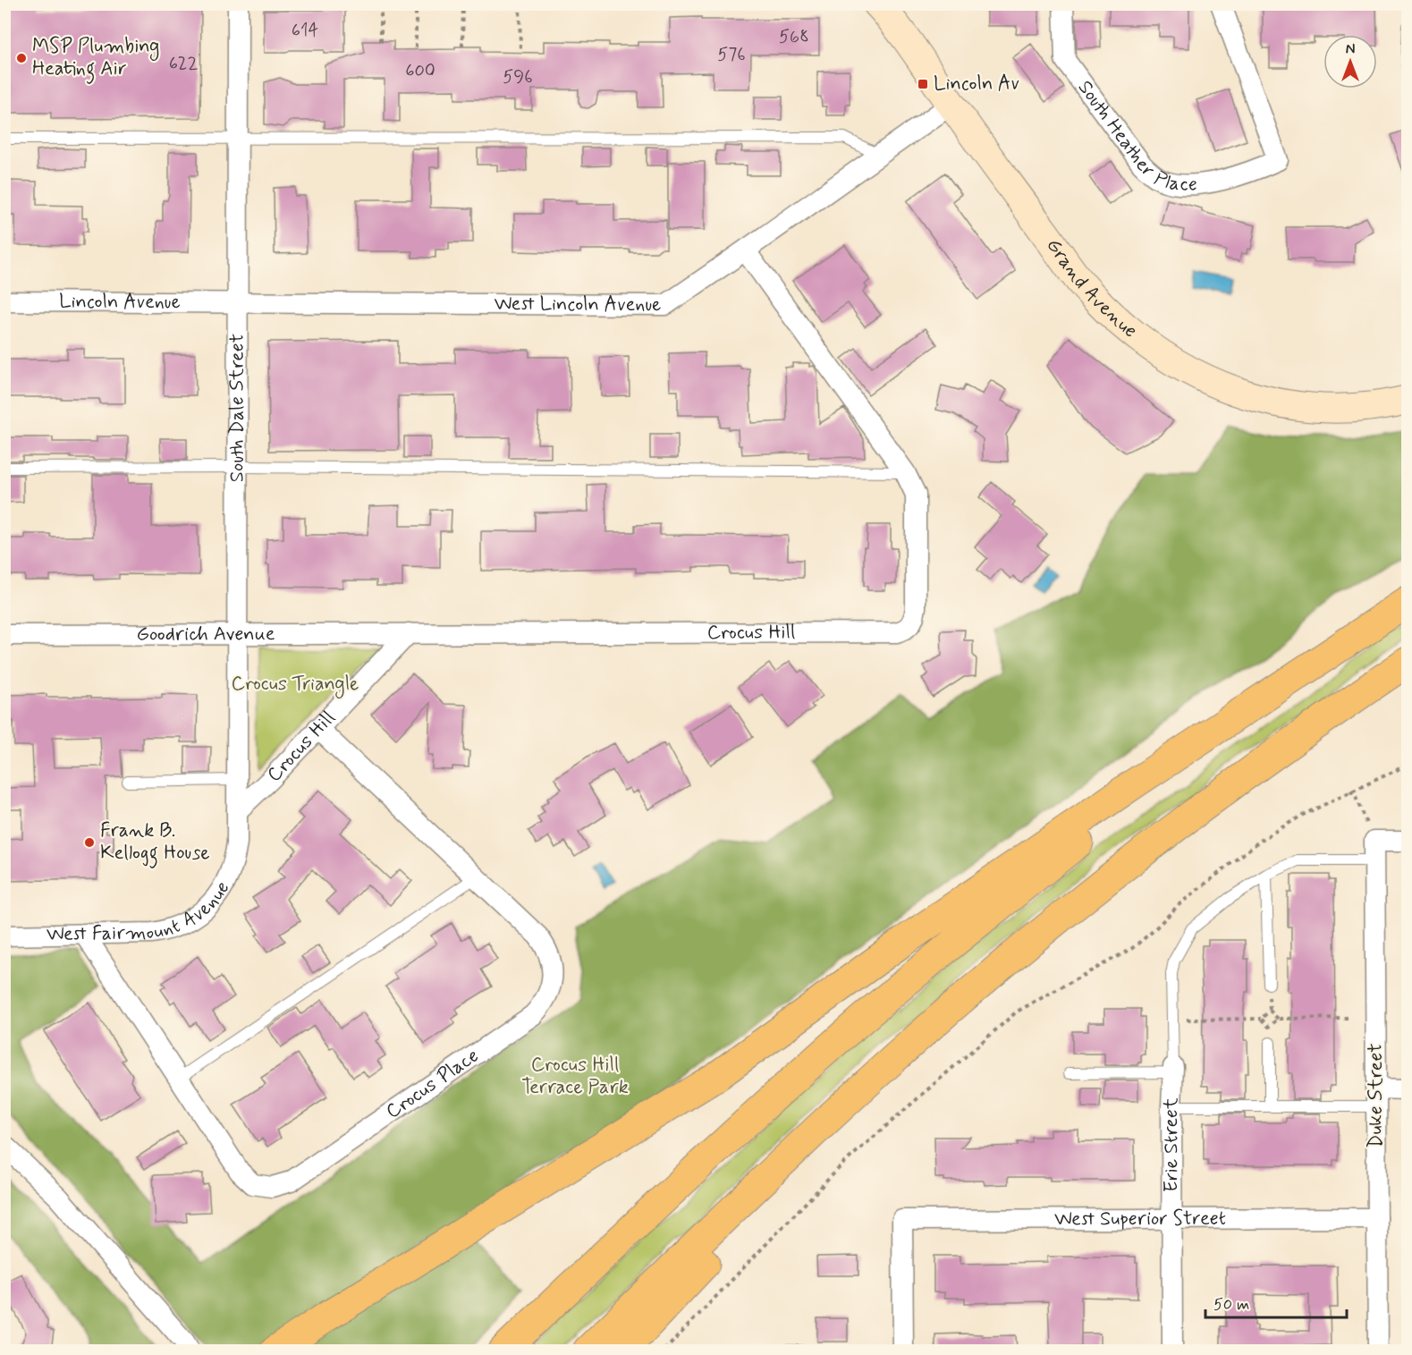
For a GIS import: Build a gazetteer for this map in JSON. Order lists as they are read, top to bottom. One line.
{"streets":{"main road":["Grand Avenue"],"street":["South Heather Place","Lincoln Avenue","West Lincoln Avenue","South Dale Street","Crocus Hill","Goodrich Avenue","West Fairmount Avenue","Crocus Place","Duke Street","Erie Street","West Superior Street"]},"crossings":[["Grand Avenue","West Lincoln Avenue"],["Lincoln Avenue","West Lincoln Avenue"],["Lincoln Avenue","South Dale Street"],["West Lincoln Avenue","South Dale Street"],["West Lincoln Avenue","Crocus Hill"],["South Dale Street","Crocus Hill"],["South Dale Street","Goodrich Avenue"],["South Dale Street","West Fairmount Avenue"],["Crocus Hill","Goodrich Avenue"],["Crocus Hill","West Fairmount Avenue"],["Crocus Hill","Crocus Place"],["West Fairmount Avenue","Crocus Place"],["Duke Street","West Superior Street"],["Erie Street","West Superior Street"]],"parks":["Crocus Triangle","Crocus Hill Terrace Park"],"places":{"other":["MSP Plumbing Heating Air","Frank B. Kellogg House"],"transit":["Lincoln Av"]},"house_numbers":["614","568","576","622","600","596"],"scale_bar":"50 m","north":"top"}
